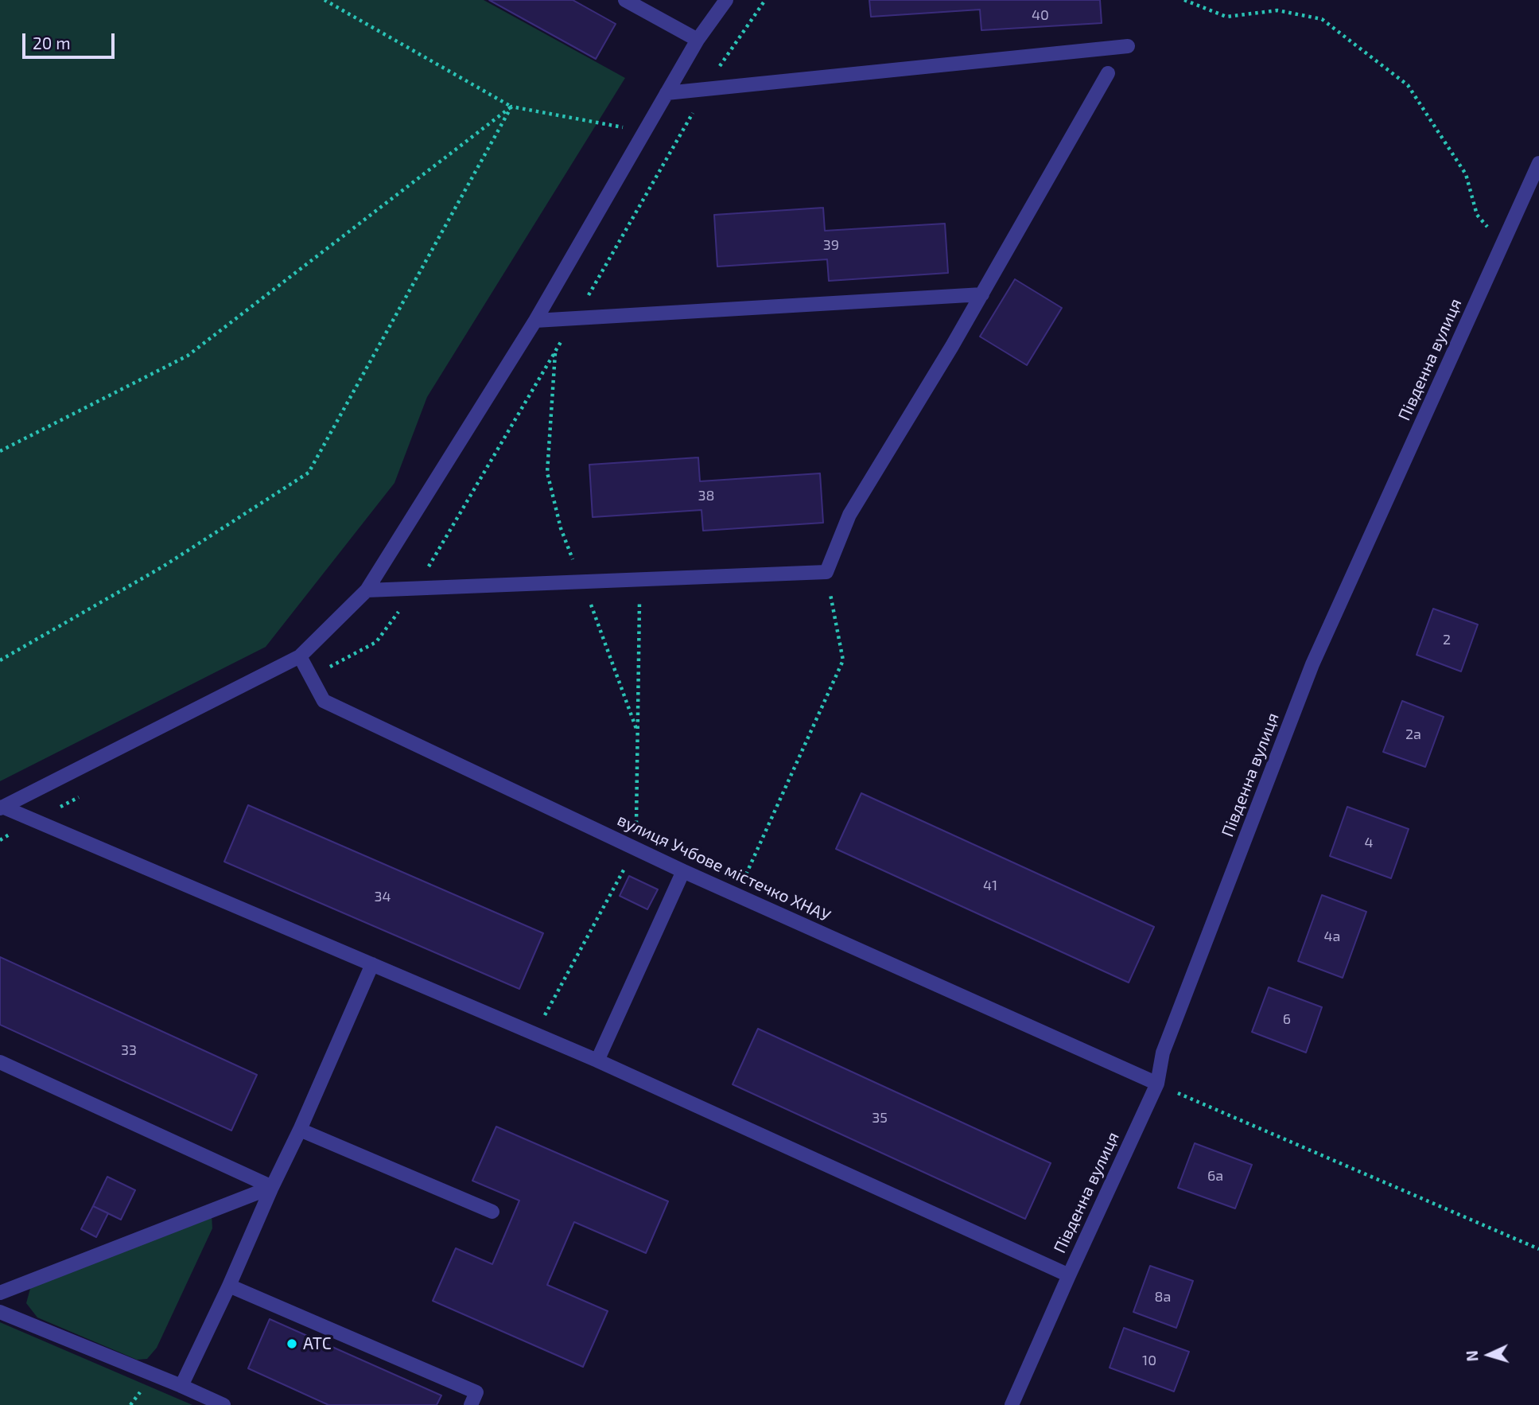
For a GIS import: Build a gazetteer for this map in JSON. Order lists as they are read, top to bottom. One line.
{"streets":{"street":["Південна вулиця","вулиця Учбове містечко ХНАУ"]},"crossings":[["Південна вулиця","вулиця Учбове містечко ХНАУ"]],"places":["АТС"],"house_numbers":["40","39","38","2","2а","4","41","34","4а","6","33","35","6а","8а","10"],"scale_bar":"20 m","north":"left"}
